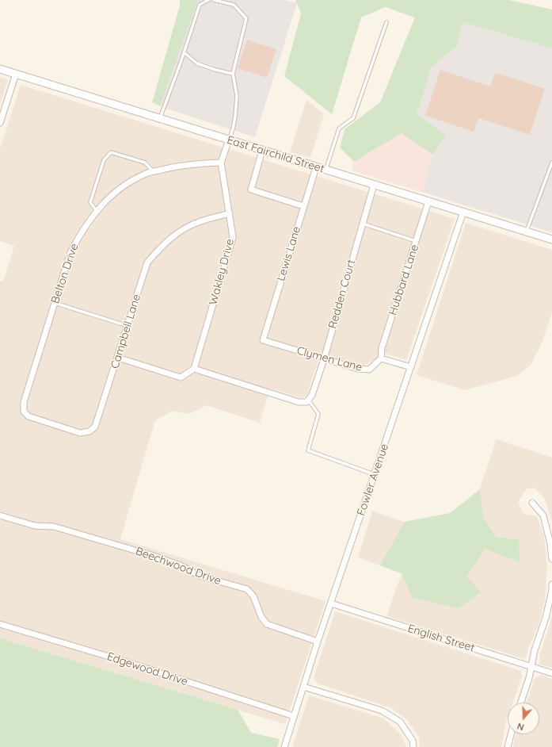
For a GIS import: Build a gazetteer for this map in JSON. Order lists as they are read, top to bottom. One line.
{"streets":{"street":["East Fairchild Street","Lewis Lane","Wakley Drive","Belton Drive","Hubbard Lane","Redden Court","Campbell Lane","Clymen Lane","Fowler Avenue","Beechwood Drive","English Street","Edgewood Drive"]},"crossings":[["East Fairchild Street","Lewis Lane"],["East Fairchild Street","Wakley Drive"],["East Fairchild Street","Hubbard Lane"],["East Fairchild Street","Redden Court"],["East Fairchild Street","Fowler Avenue"],["Lewis Lane","Clymen Lane"],["Wakley Drive","Belton Drive"],["Wakley Drive","Campbell Lane"],["Belton Drive","Campbell Lane"],["Hubbard Lane","Clymen Lane"],["Redden Court","Clymen Lane"],["Fowler Avenue","Beechwood Drive"],["Fowler Avenue","English Street"],["Fowler Avenue","Edgewood Drive"]],"north":"bottom"}
